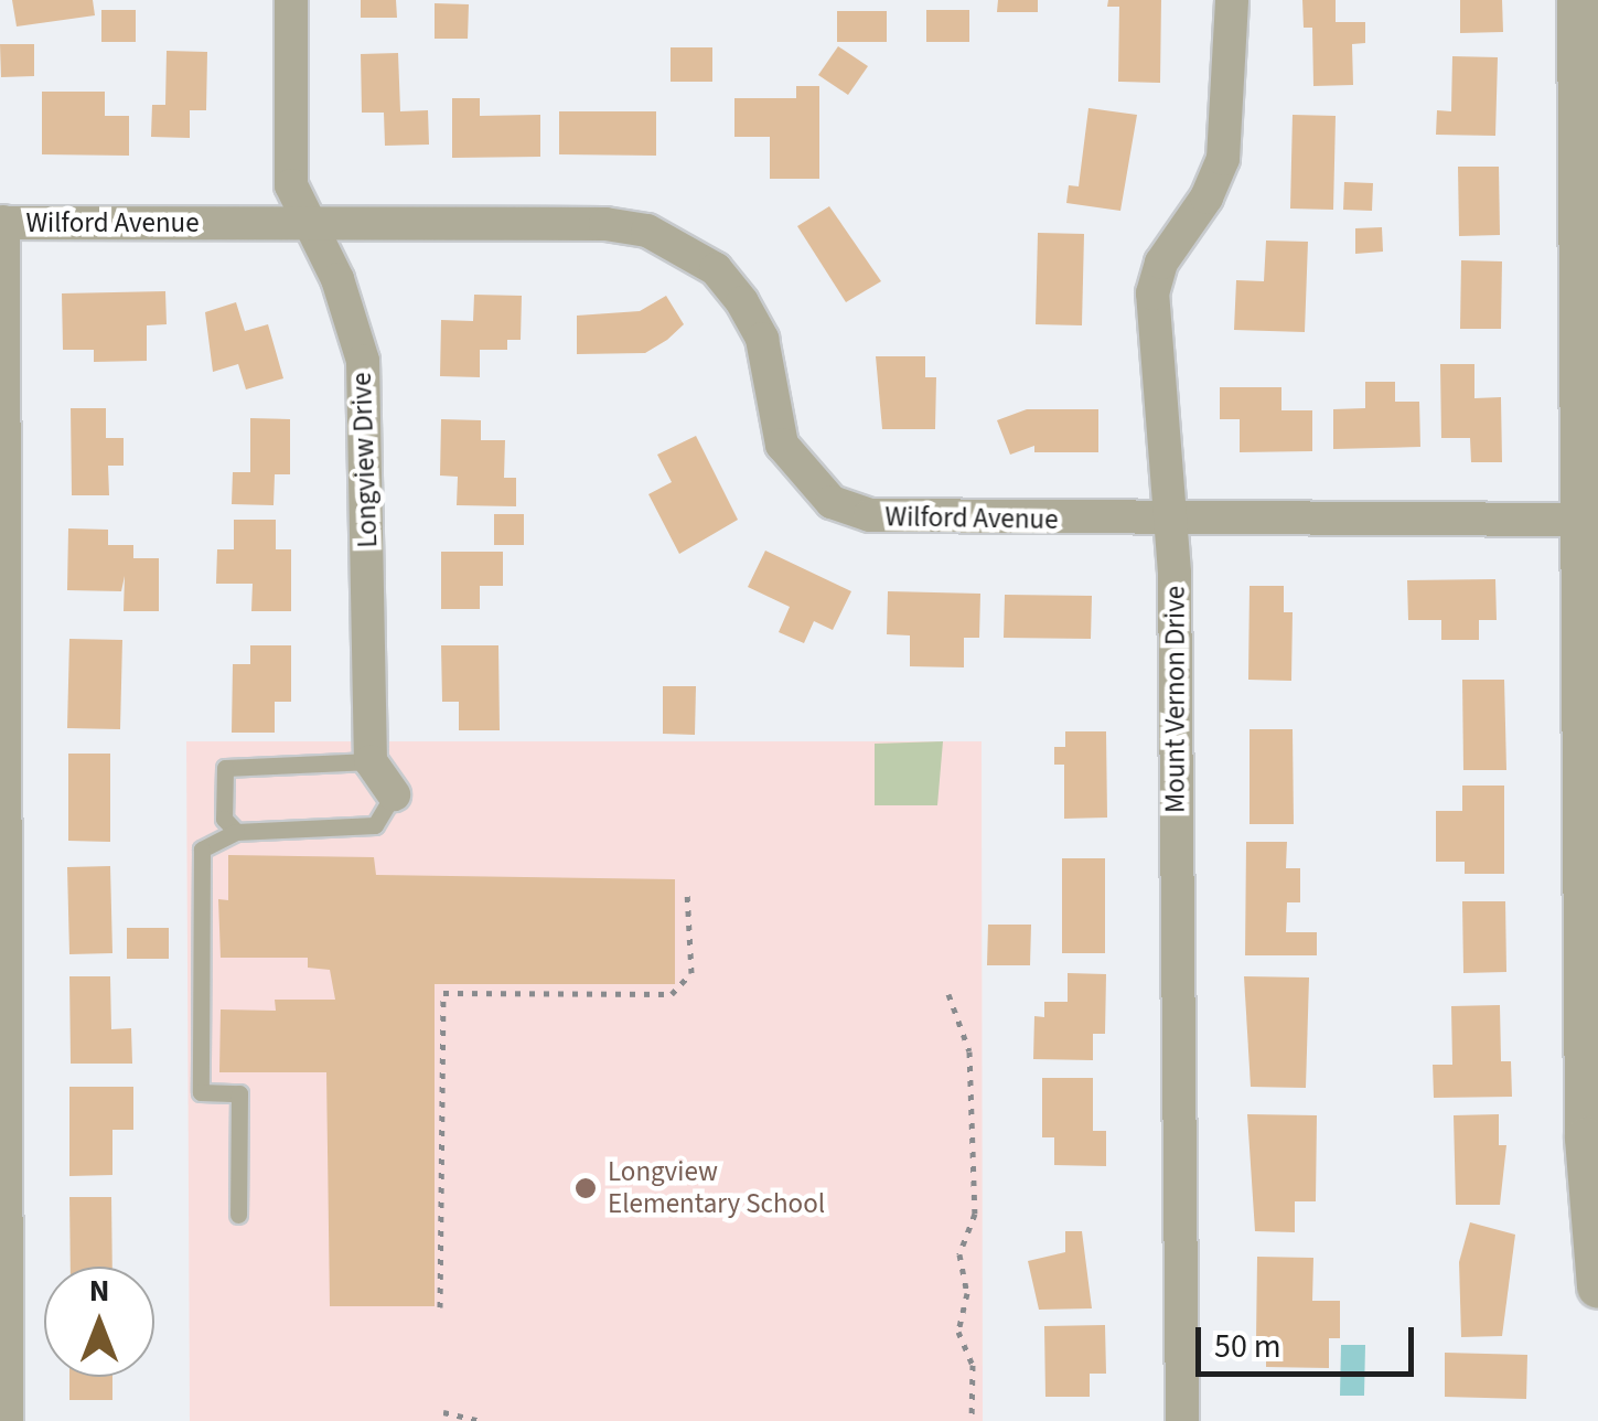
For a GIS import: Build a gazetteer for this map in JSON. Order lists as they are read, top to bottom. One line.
{"streets":{"street":["Wilford Avenue","Longview Drive","Mount Vernon Drive"]},"crossings":[["Wilford Avenue","Longview Drive"],["Wilford Avenue","Mount Vernon Drive"]],"places":["Longview Elementary School"],"scale_bar":"50 m","north":"top"}
